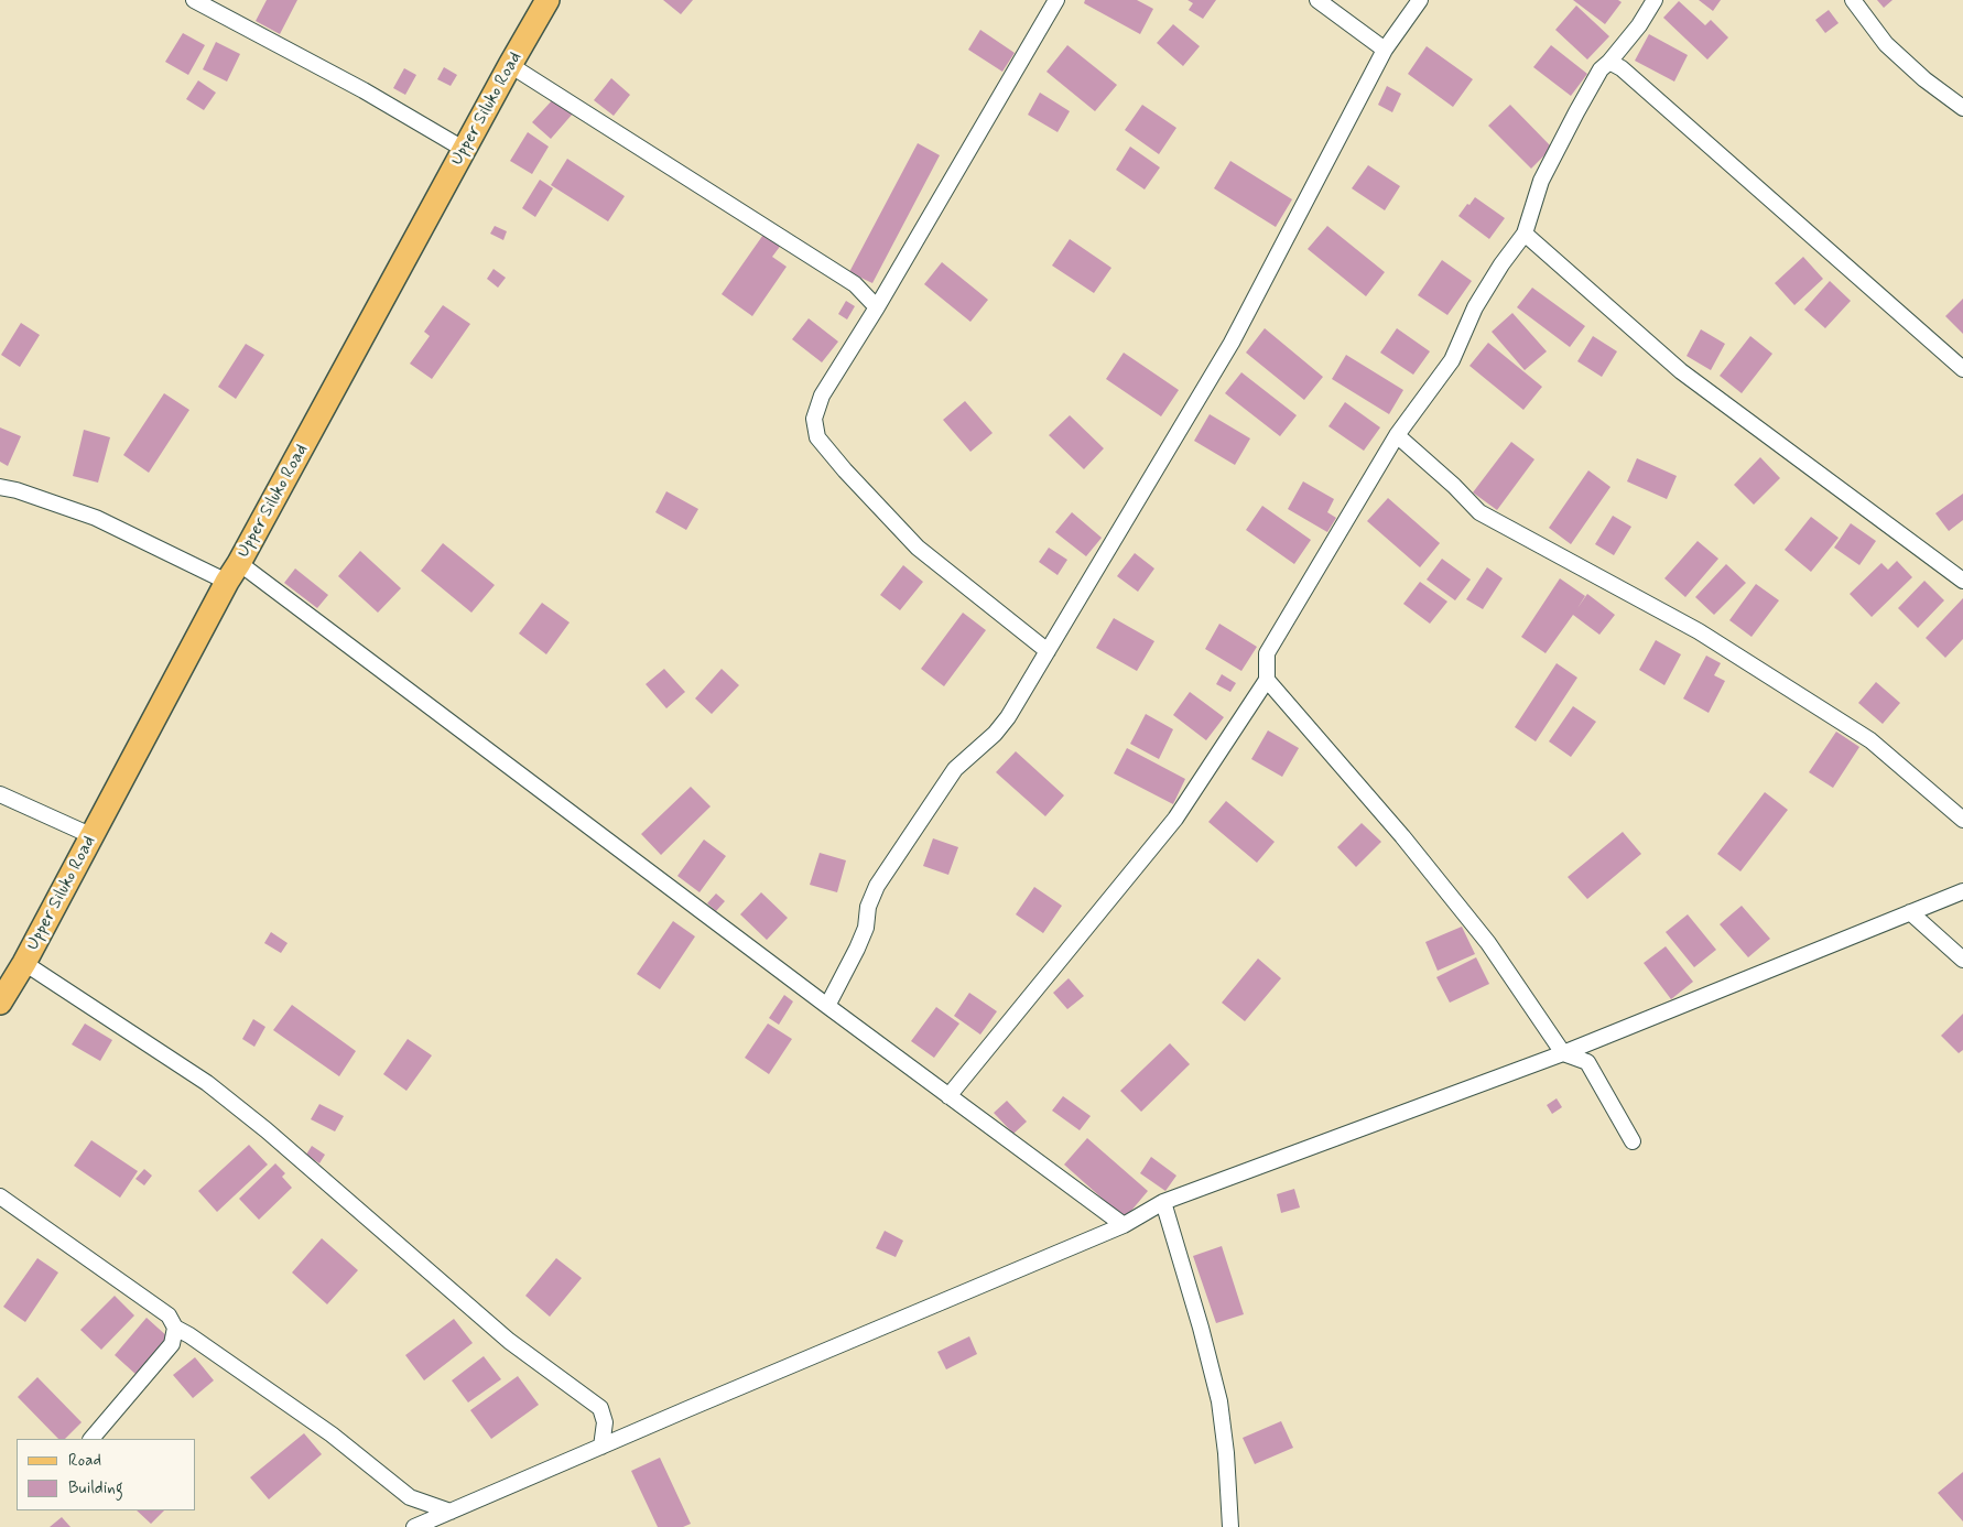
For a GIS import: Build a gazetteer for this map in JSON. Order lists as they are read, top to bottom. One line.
{"streets":{"main road":["Upper Siluko Road"]},"legend":["Road","Building"]}
